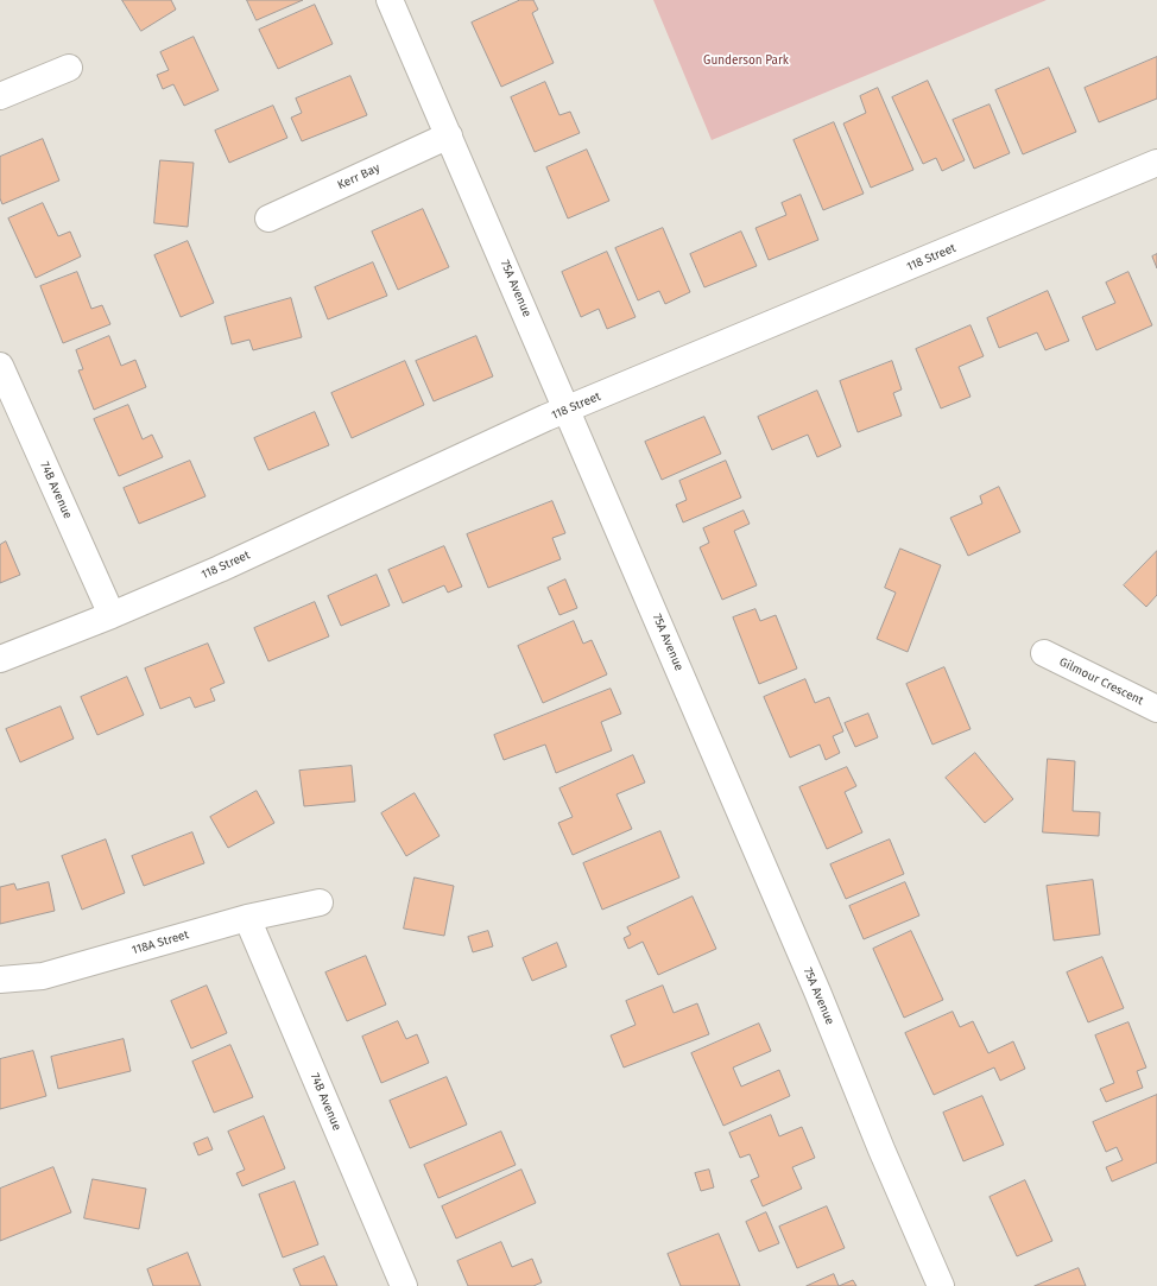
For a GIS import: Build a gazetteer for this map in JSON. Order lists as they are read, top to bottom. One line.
{"streets":{"street":["Kerr Bay","118 Street","75A Avenue","74B Avenue","Gilmour Crescent","118A Street"]},"crossings":[["Kerr Bay","75A Avenue"],["118 Street","75A Avenue"],["118 Street","74B Avenue"],["74B Avenue","118A Street"]],"parks":["Gunderson Park"]}
